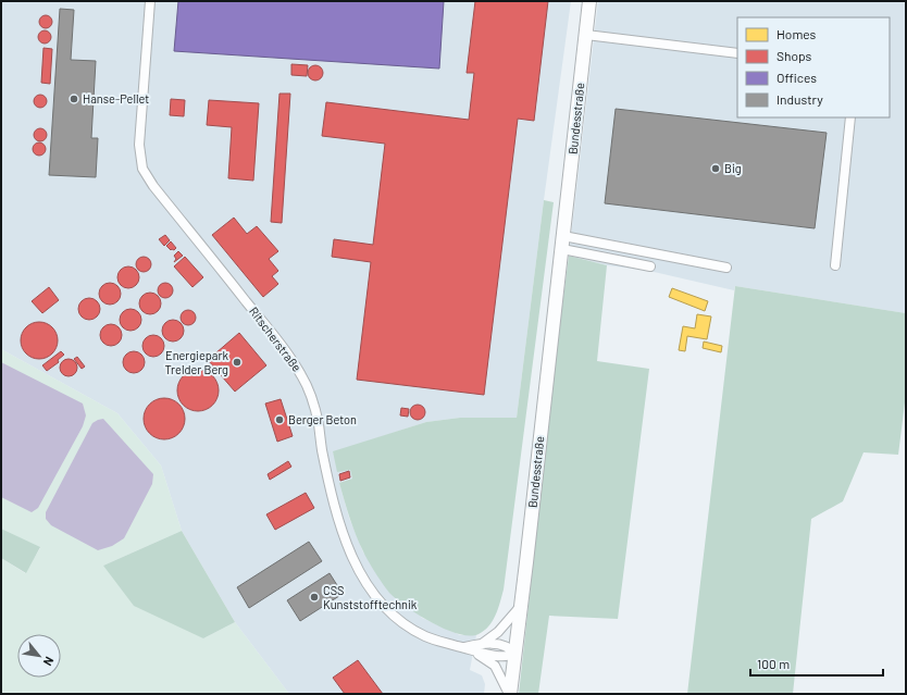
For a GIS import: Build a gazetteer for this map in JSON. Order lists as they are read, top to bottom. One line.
{"streets":{"main road":["Bundesstraße"],"street":["Ritscherstraße"]},"crossings":[["Bundesstraße","Ritscherstraße"]],"places":["Hanse-Pellet","Big","Energiepark Trelder Berg","Berger Beton","CSS Kunststofftechnik"],"legend":["Homes","Shops","Offices","Industry"],"scale_bar":"100 m","north":"bottom right"}
